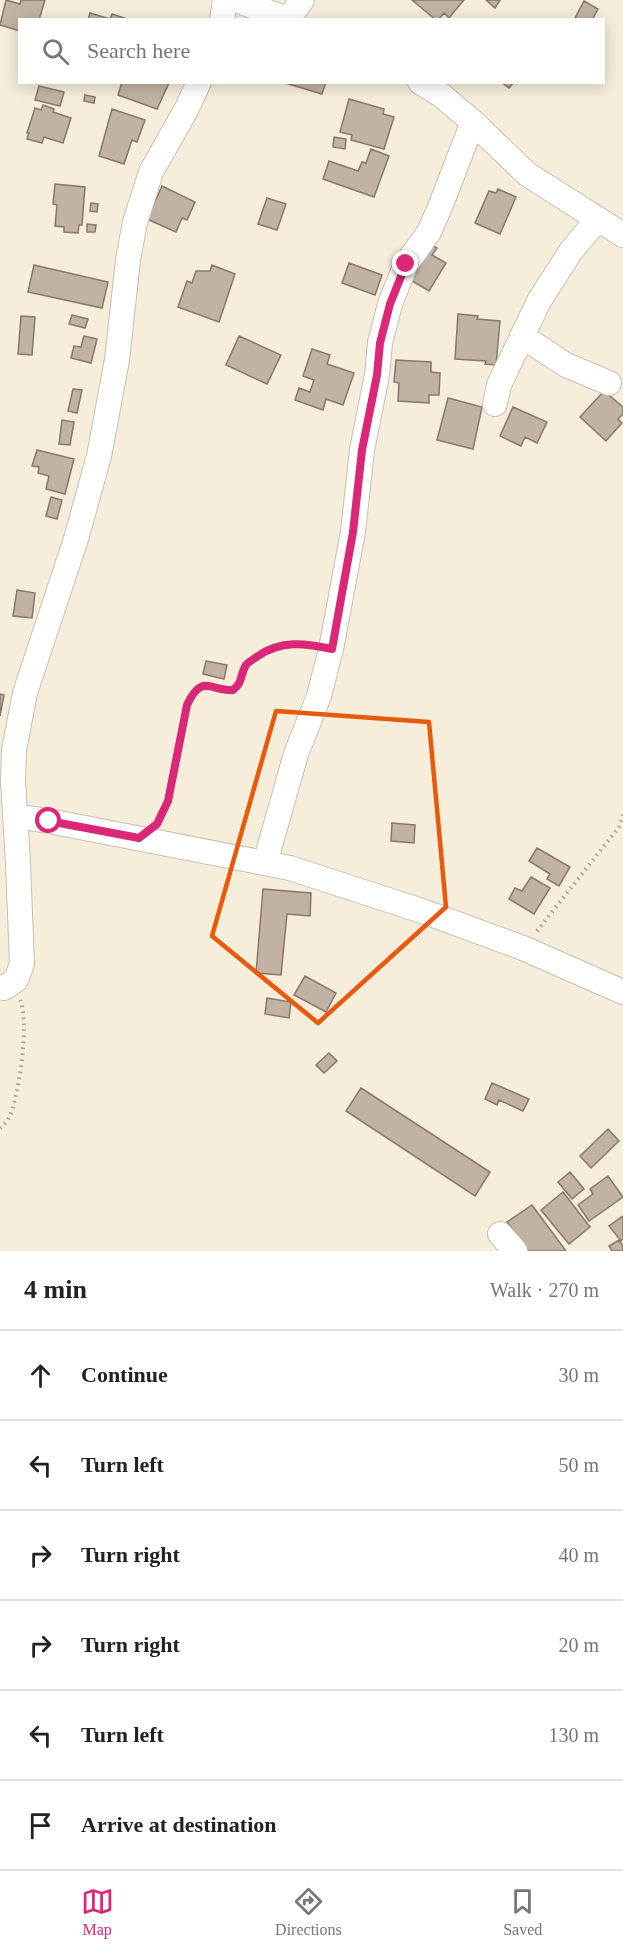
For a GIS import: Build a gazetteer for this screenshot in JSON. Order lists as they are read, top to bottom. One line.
{"page":{"search":"Search here","heading":["4 min","Walk · 270 m"],"list":[["Continue","30 m"],["Turn left","50 m"],["Turn right","40 m"],["Turn right","20 m"],["Turn left","130 m"],"Arrive at destination"],"nav":["Map","Directions","Saved"]}}
